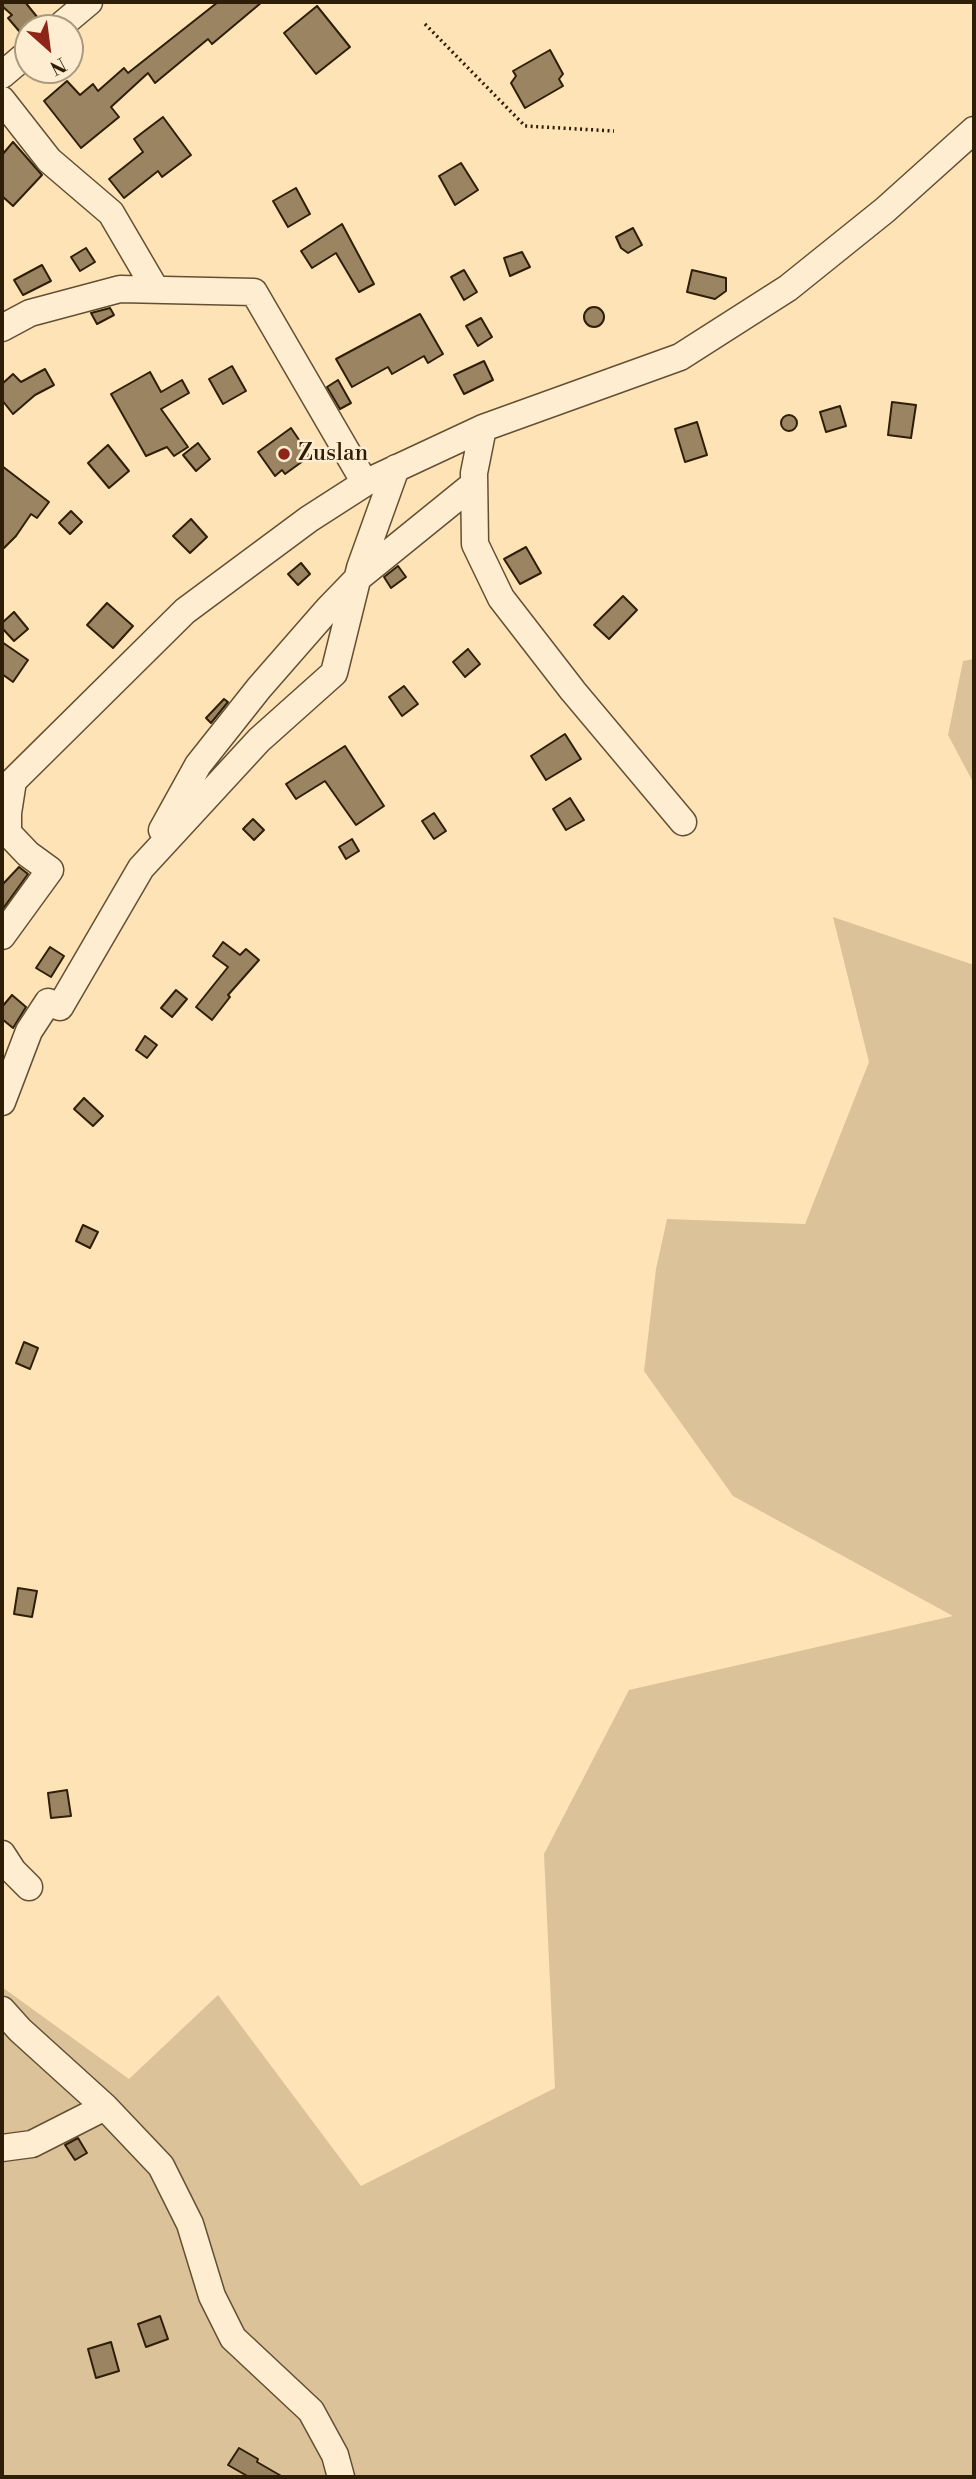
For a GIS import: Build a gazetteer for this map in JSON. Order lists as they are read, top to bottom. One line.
{"places":["Zuslan"],"north":"bottom right"}
